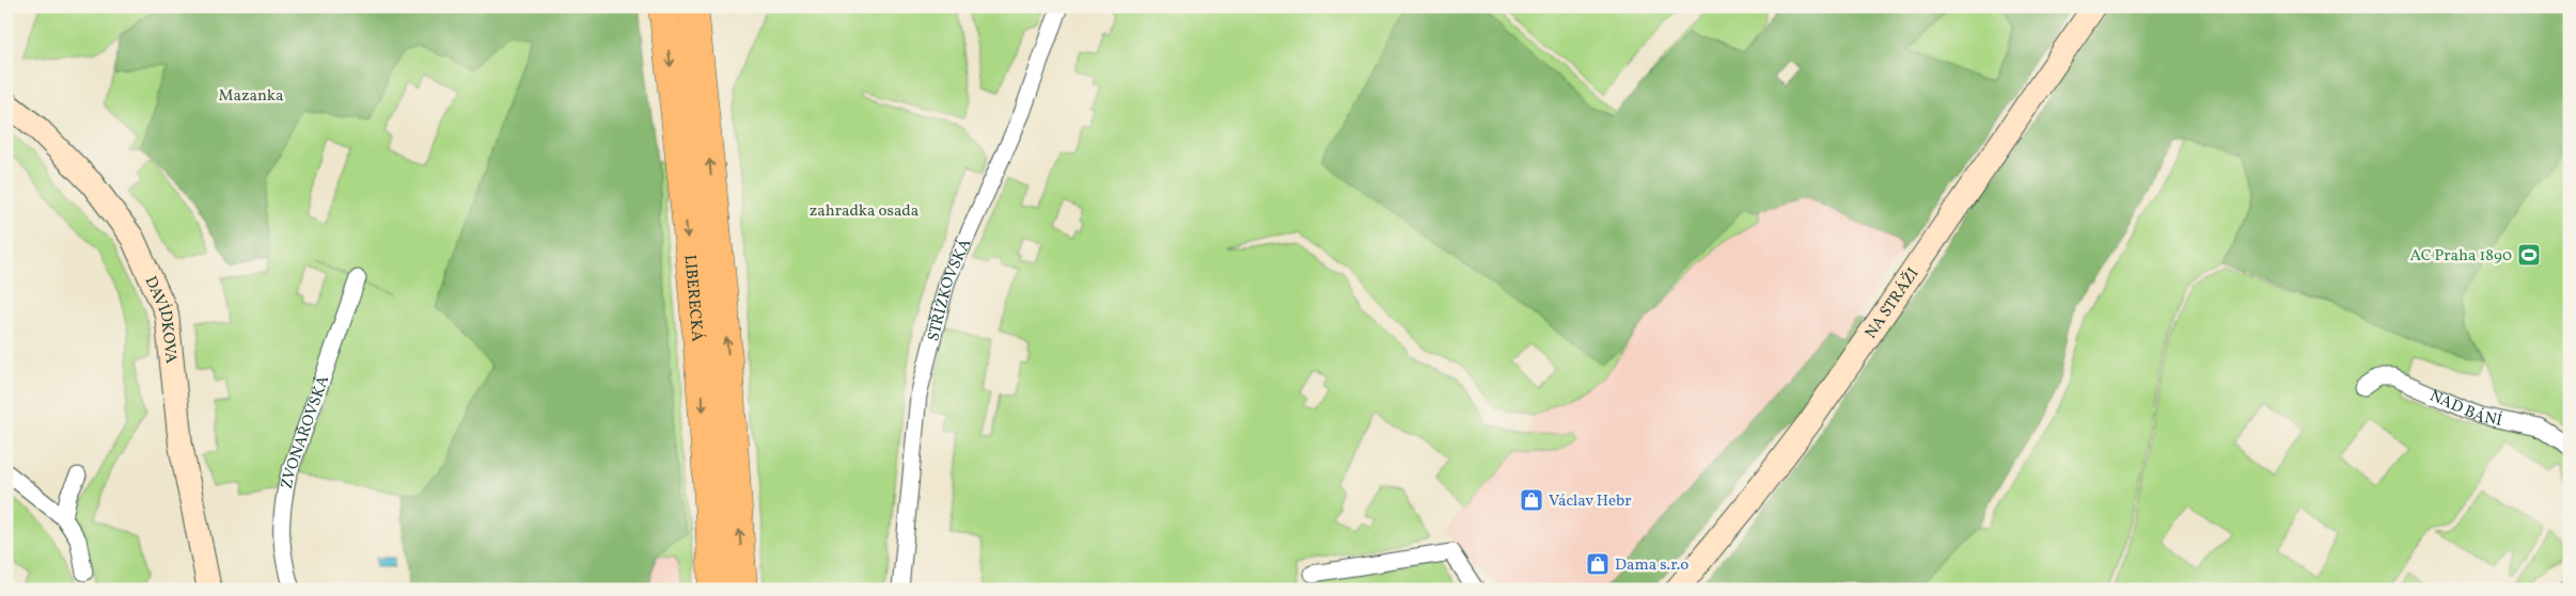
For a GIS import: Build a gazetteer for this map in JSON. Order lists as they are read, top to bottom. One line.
{"streets":{"highway":["LIBERECKÁ"],"street":["STŘÍŽKOVSKÁ","NA STRÁŽI","DAVÍDKOVA","NAD BÁNÍ","ZVONAŘOVSKÁ"]},"parks":["Mazanka","zahradka osada"],"places":{"sports":["AC Praha 1890"],"shop":["Václav Hebr","Dama s.r.o"]}}
